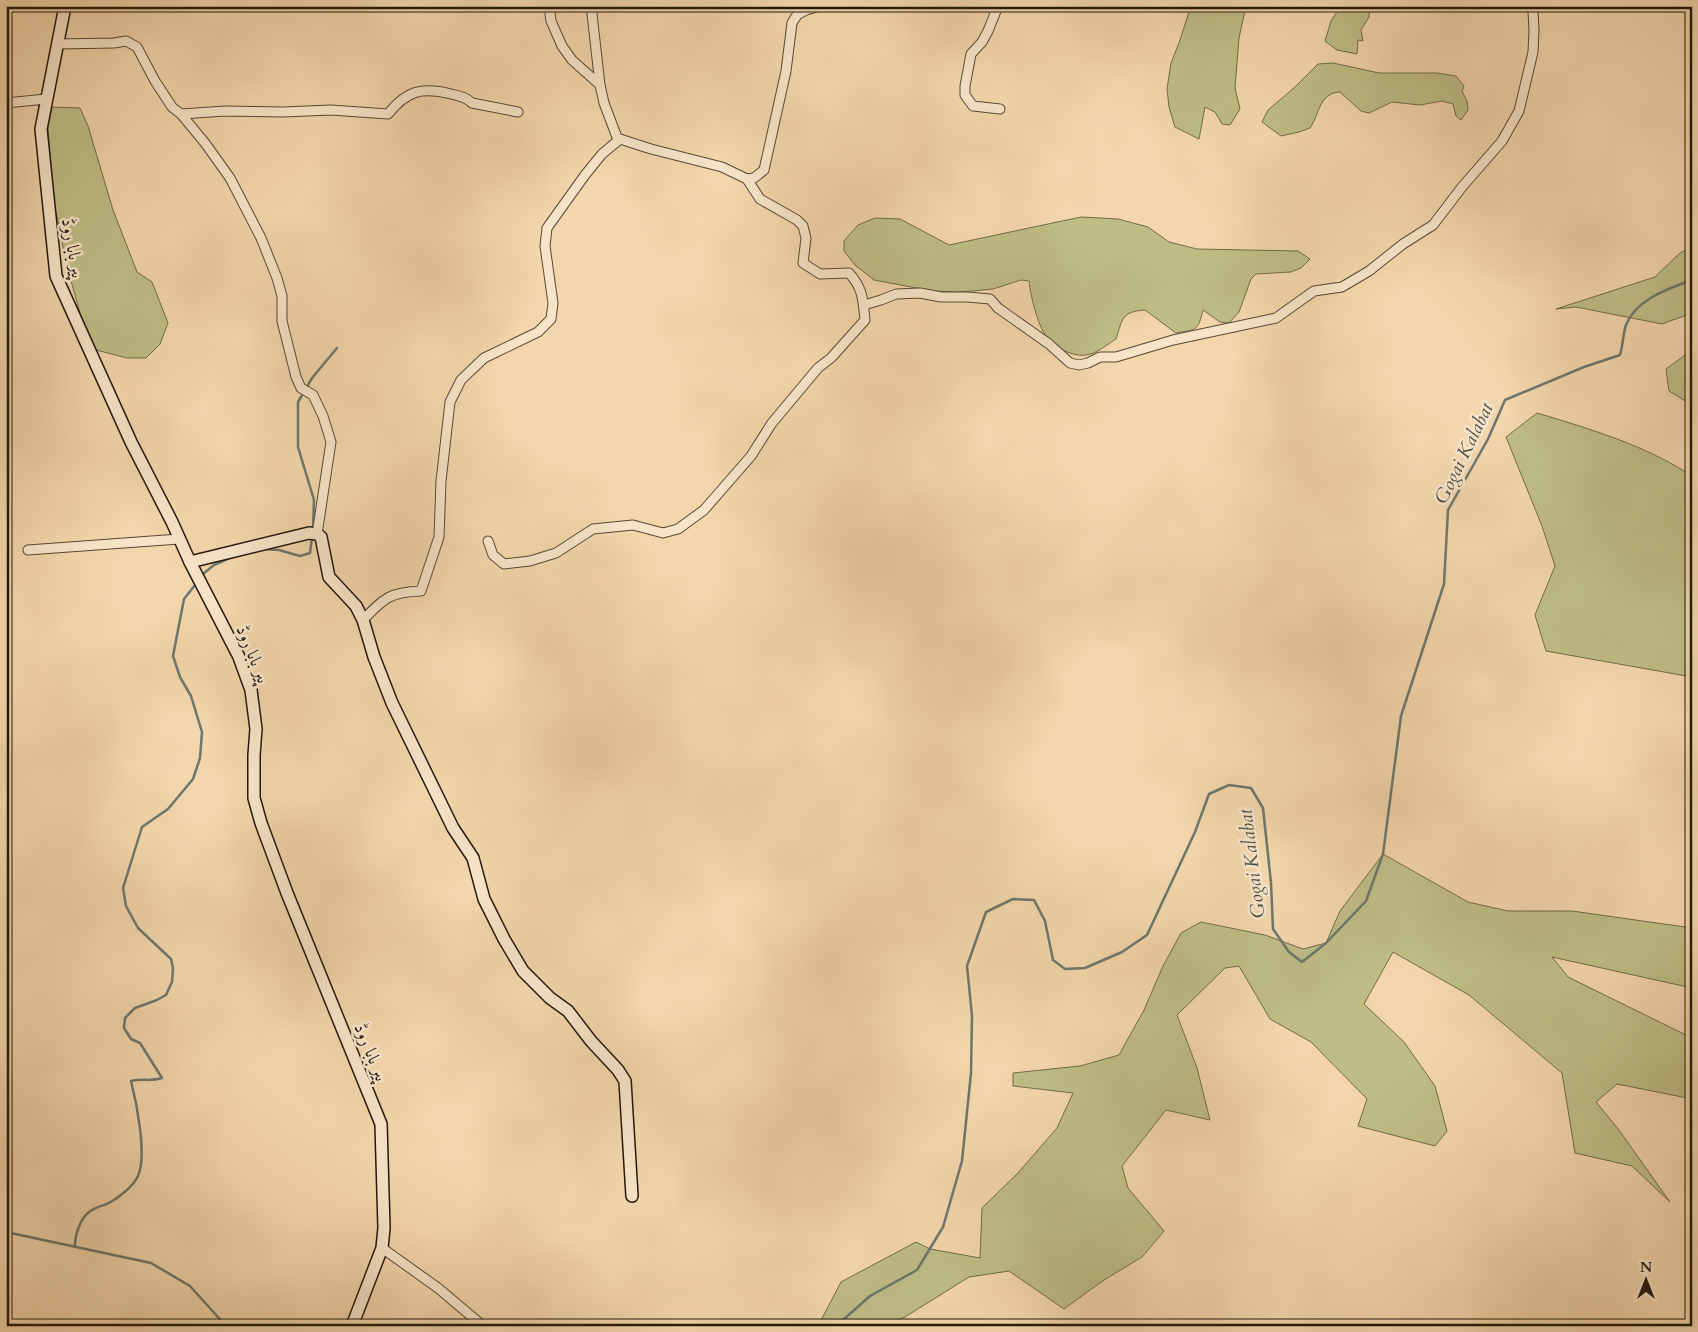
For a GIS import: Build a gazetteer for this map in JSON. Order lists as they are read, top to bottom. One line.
{"streets":{"main road":["پیر بابا روڈ"]},"water":["Gogai Kalabat"],"north":"top"}
